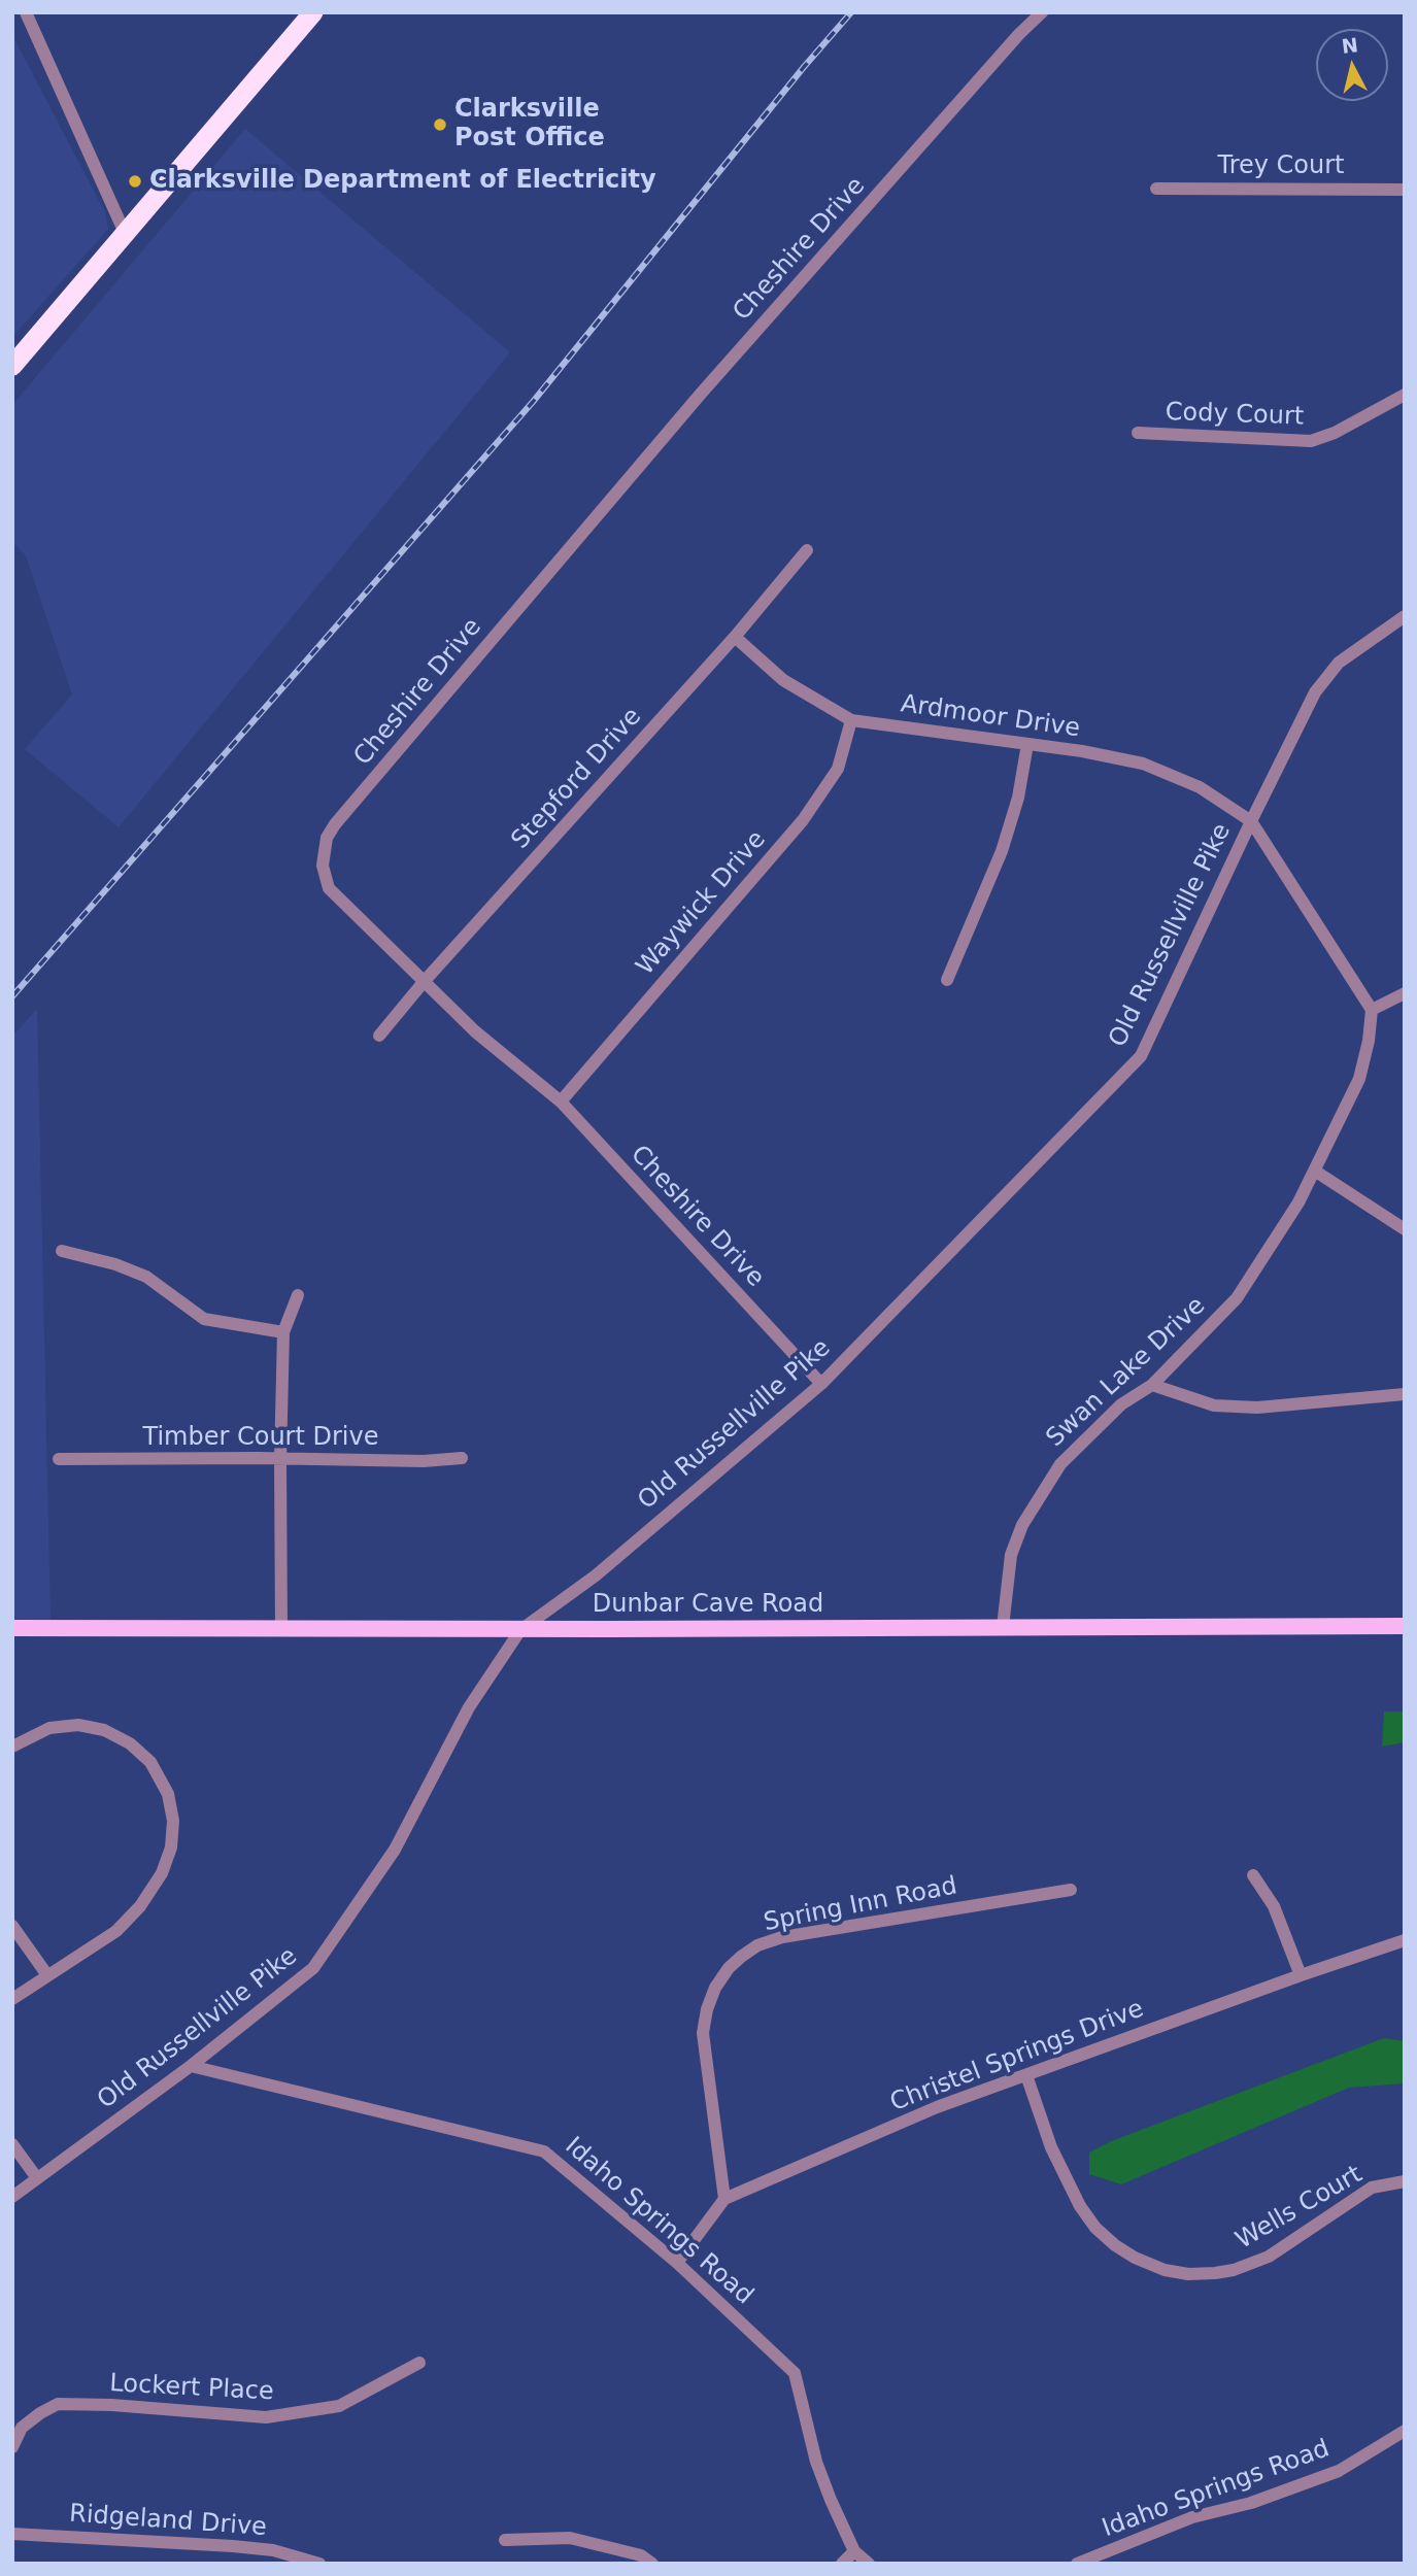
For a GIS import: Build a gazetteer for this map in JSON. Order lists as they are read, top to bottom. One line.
{"streets":{"main road":["Dunbar Cave Road"],"street":["Trey Court","Cheshire Drive","Cody Court","Ardmoor Drive","Stepford Drive","Waywick Drive","Old Russellville Pike","Swan Lake Drive","Timber Court Drive","Spring Inn Road","Christel Springs Drive","Wells Court","Idaho Springs Road","Lockert Place","Ridgeland Drive"]},"crossings":[["Cheshire Drive","Stepford Drive"],["Cheshire Drive","Waywick Drive"],["Cheshire Drive","Old Russellville Pike"],["Ardmoor Drive","Stepford Drive"],["Ardmoor Drive","Waywick Drive"],["Ardmoor Drive","Old Russellville Pike"],["Old Russellville Pike","Dunbar Cave Road"],["Old Russellville Pike","Idaho Springs Road"],["Swan Lake Drive","Dunbar Cave Road"],["Spring Inn Road","Christel Springs Drive"],["Christel Springs Drive","Wells Court"]],"places":["Clarksville Post Office","Clarksville Department of Electricity"],"north":"top"}
